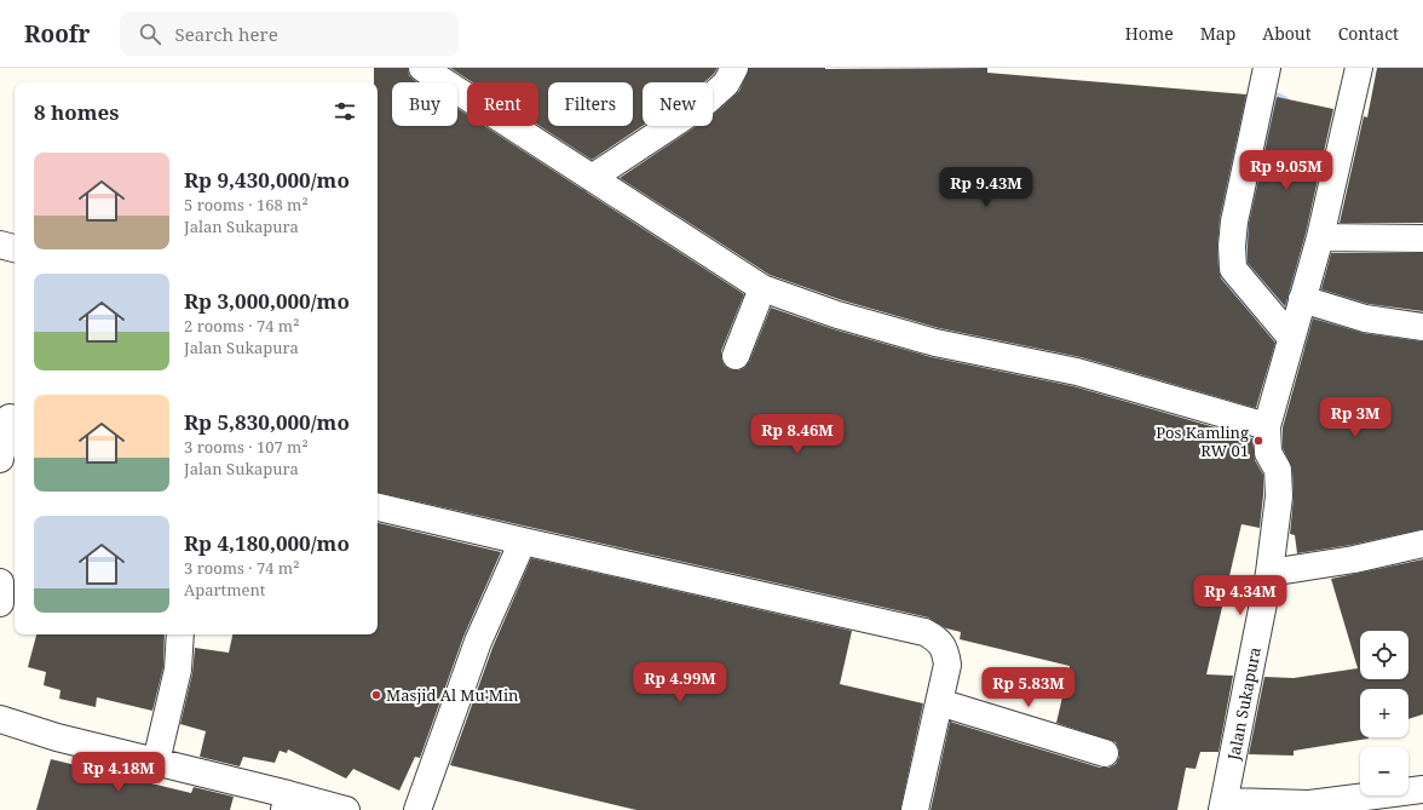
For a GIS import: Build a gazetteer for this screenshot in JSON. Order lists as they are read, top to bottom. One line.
{"streets":{"street":["Jalan Sukapura"]},"places":["Pos Kamling RW 01","Masjid Al Mu'Min"],"page":{"header":"Roofr","search":"Search here","nav":["Home","Map","About","Contact"],"chip":["Buy","Rent","Filters","New"],"heading":"8 homes","list":[{"name":"Rp 9,430,000/mo","note":"5 rooms · 168 m² · Jalan Sukapura"},{"name":"Rp 3,000,000/mo","note":"2 rooms · 74 m² · Jalan Sukapura"},{"name":"Rp 5,830,000/mo","note":"3 rooms · 107 m² · Jalan Sukapura"},{"name":"Rp 4,180,000/mo","note":"3 rooms · 74 m² · Apartment"}],"price":["Rp 9.05M","Rp 9.43M","Rp 3M","Rp 8.46M","Rp 4.34M","Rp 4.99M","Rp 5.83M","Rp 4.18M"],"map_buttons":["+","−"]}}
